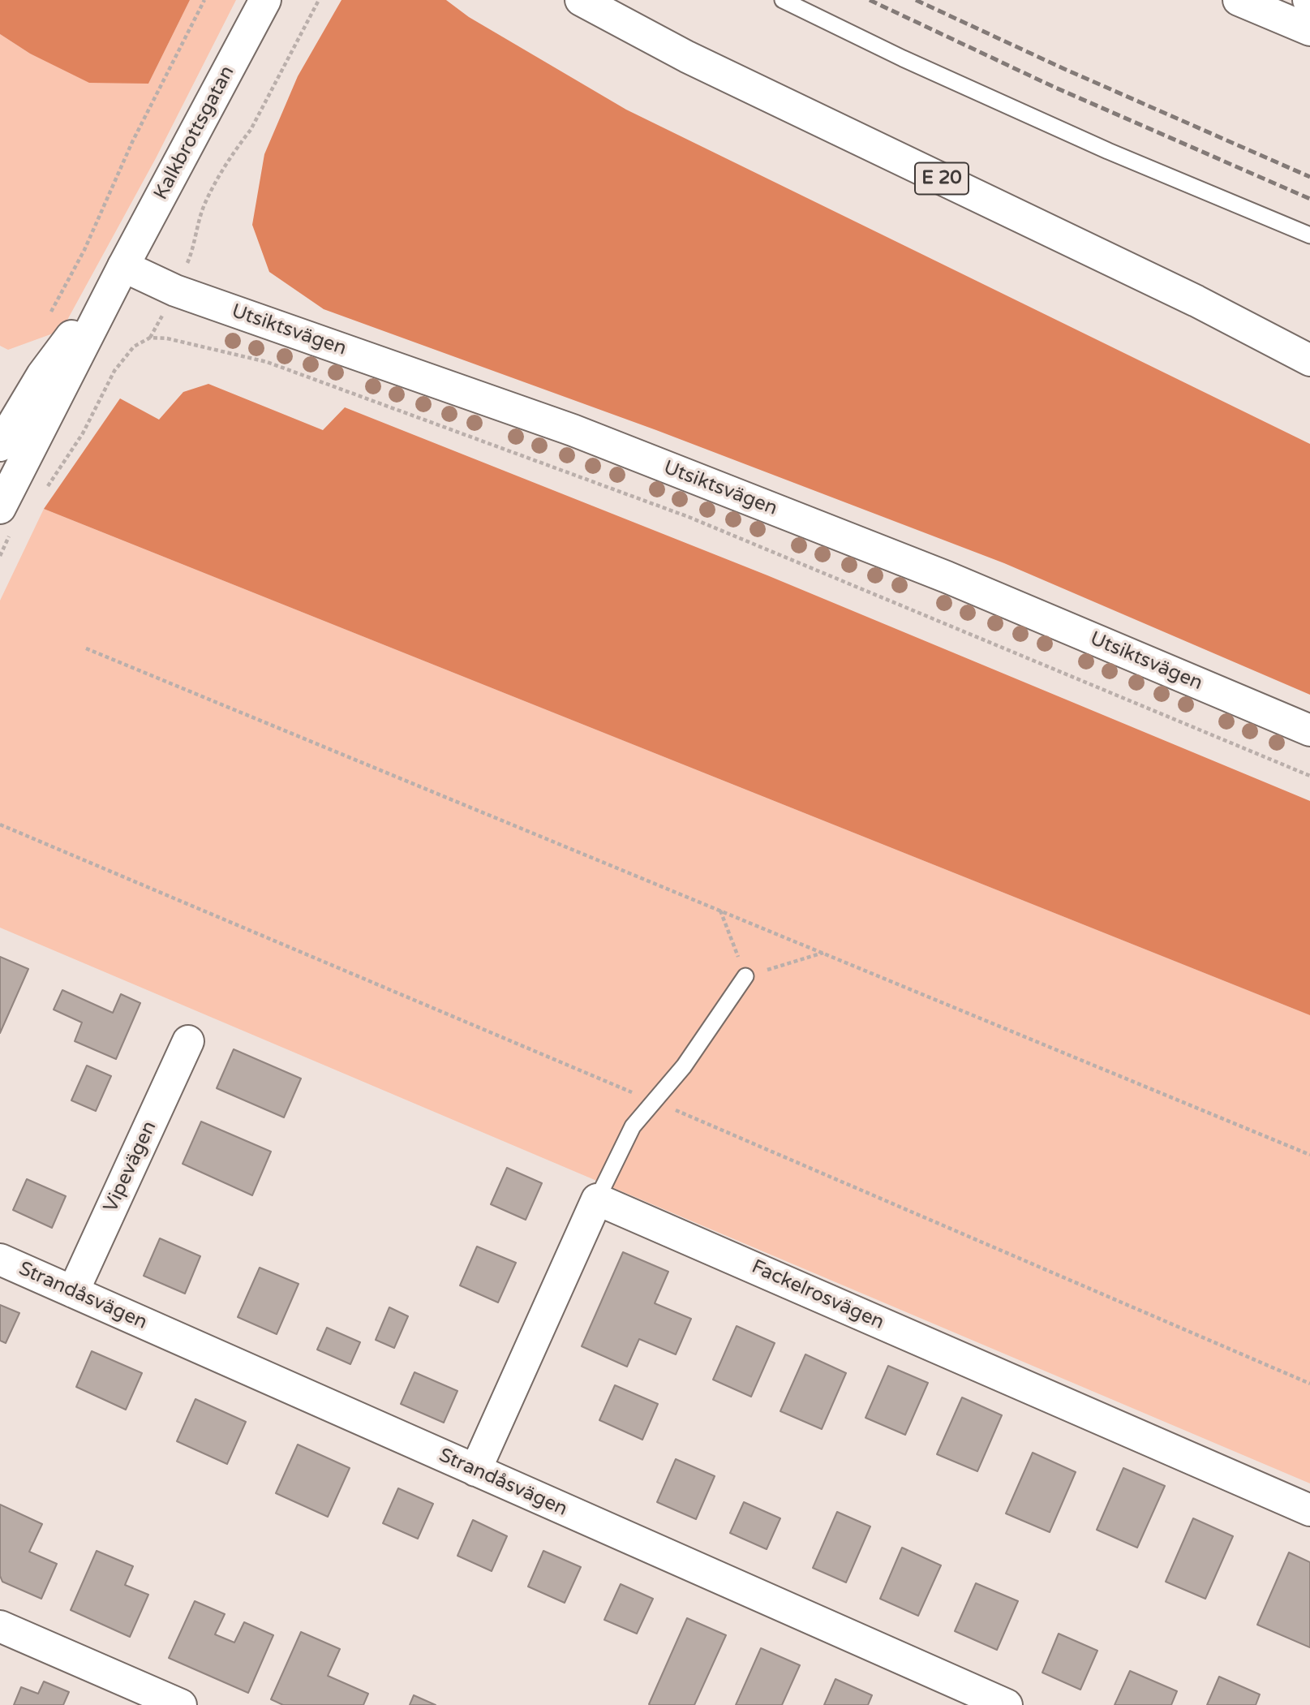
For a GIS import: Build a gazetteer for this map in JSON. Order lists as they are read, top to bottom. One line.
{"streets":{"main road":["Kalkbrottsgatan","E 20","Utsiktsvägen","Vipevägen","Fackelrosvägen","Strandåsvägen"]},"crossings":[["Kalkbrottsgatan","Utsiktsvägen"],["Vipevägen","Strandåsvägen"]]}
